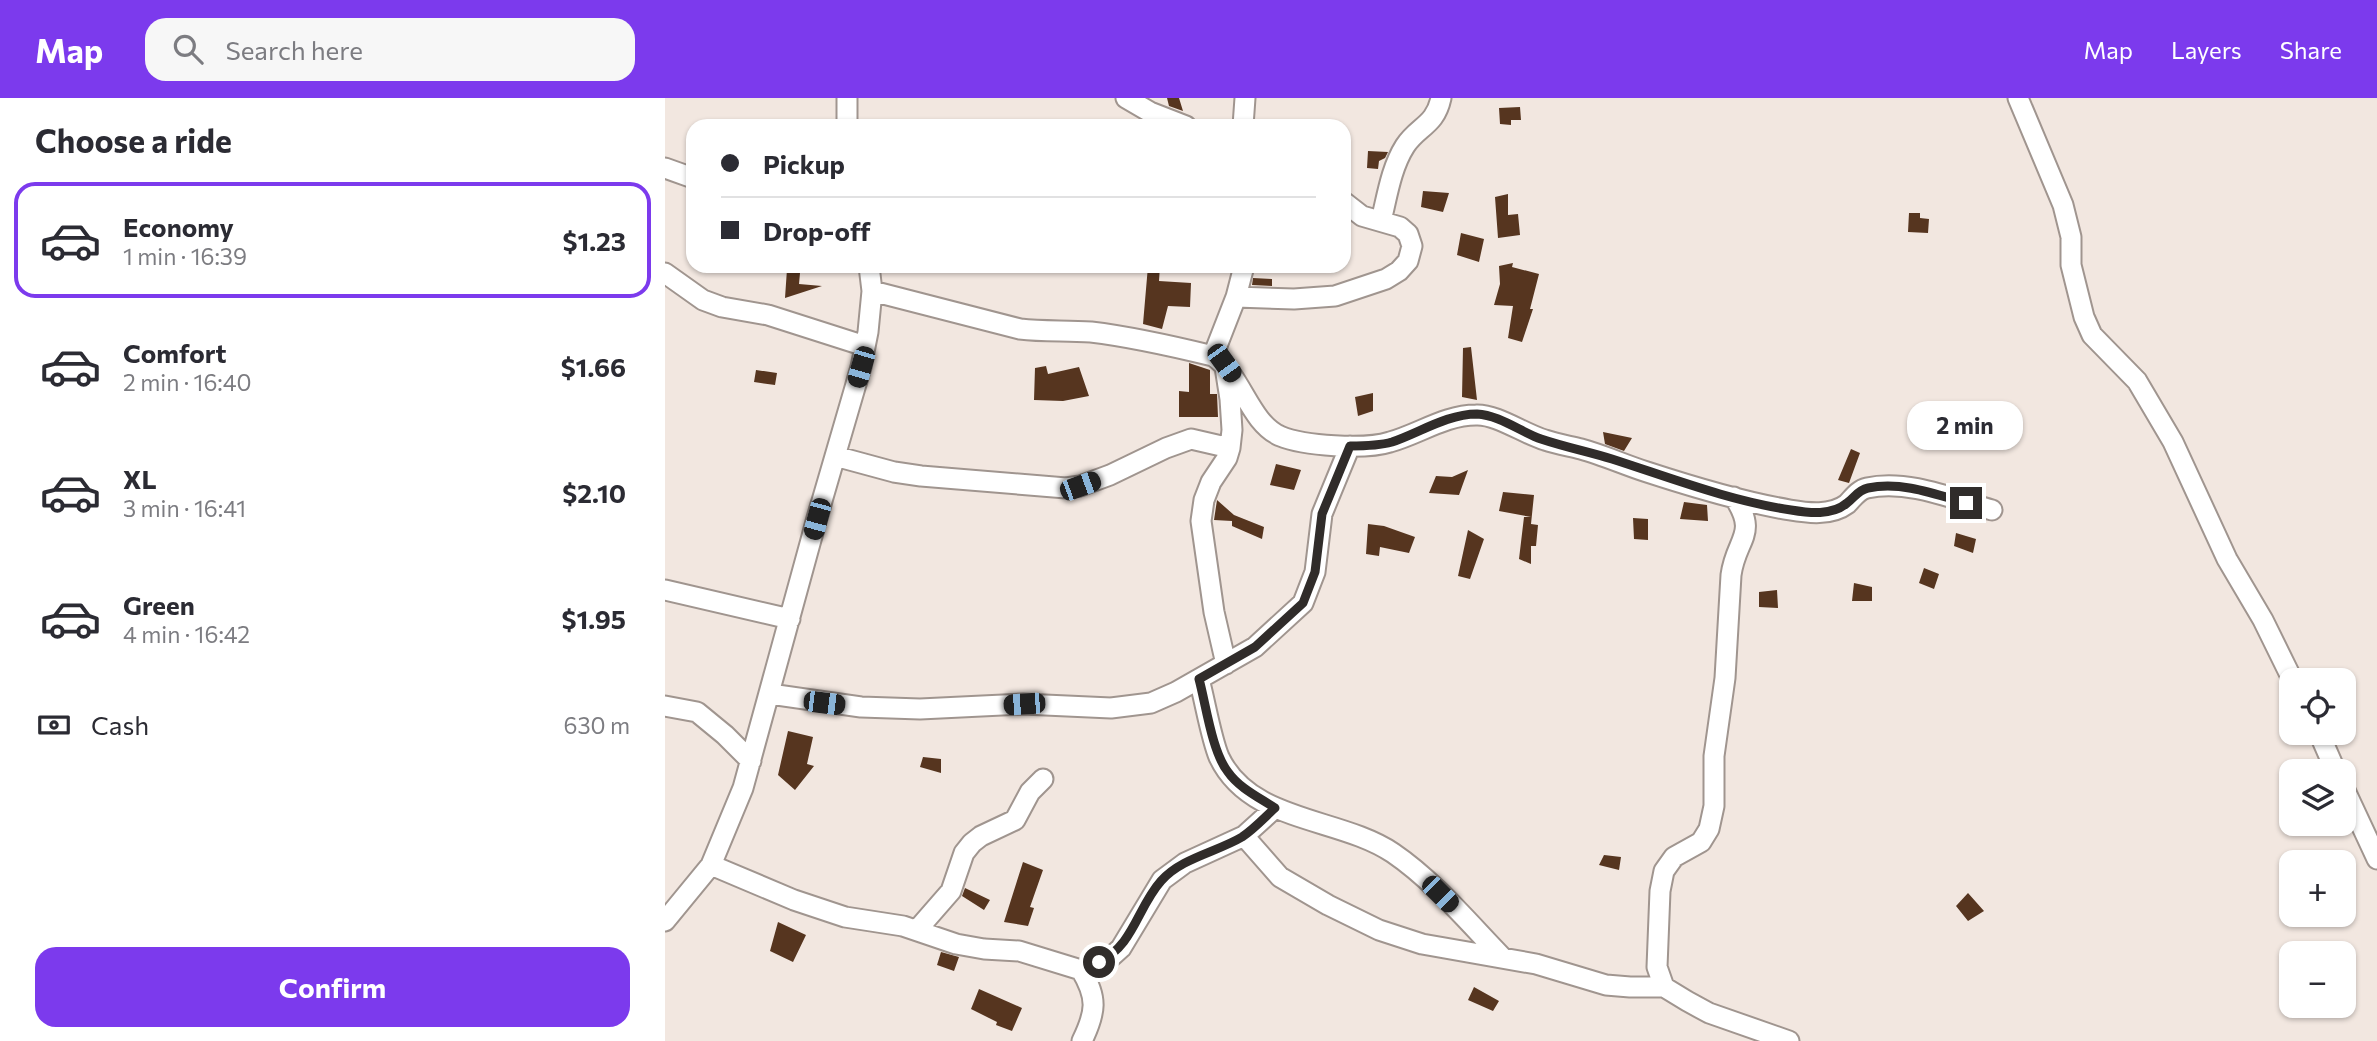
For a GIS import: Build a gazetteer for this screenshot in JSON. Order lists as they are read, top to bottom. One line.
{"page":{"header":"Map","search":"Search here","nav":["Map","Layers","Share"],"heading":"Choose a ride","banner":["Pickup","Drop-off"],"list":[{"name":"Economy","note":"1 min · 16:39","value":"$1.23"},{"name":"Comfort","note":"2 min · 16:40","value":"$1.66"},{"name":"XL","note":"3 min · 16:41","value":"$2.10"},{"name":"Green","note":"4 min · 16:42","value":"$1.95"}],"bubble":"2 min","map_buttons":["+","−"],"pay":["Cash","630 m"],"buttons":"Confirm"}}
